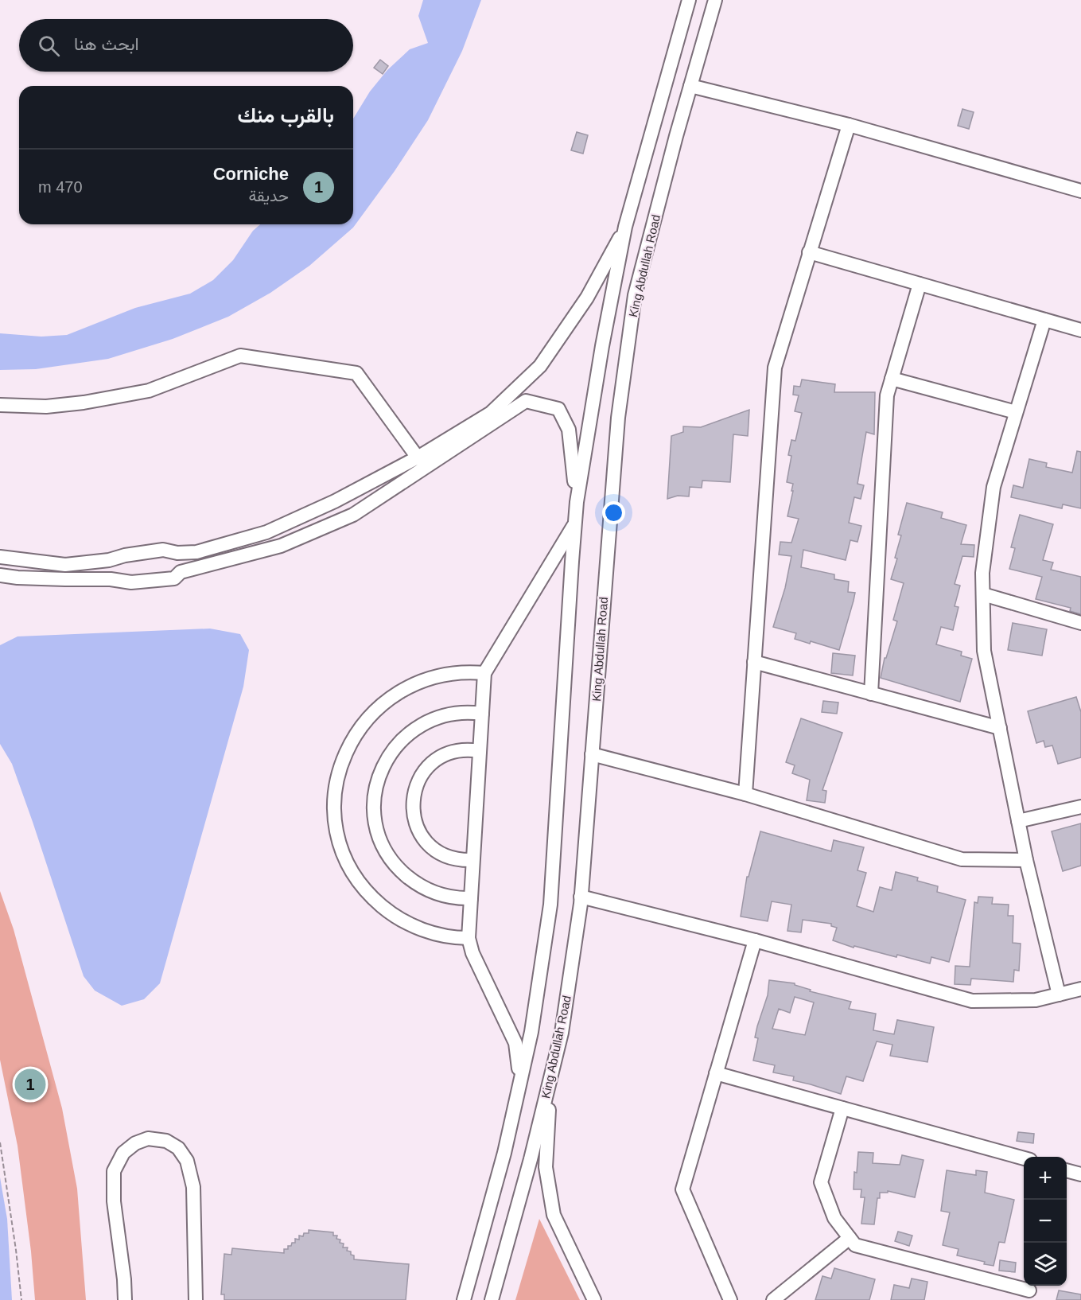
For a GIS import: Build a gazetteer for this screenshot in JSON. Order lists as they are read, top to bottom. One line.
{"streets":{"street":["King Abdullah Road"]},"page":{"search":"ابحث هنا","heading":"بالقرب منك","list":[{"mark":"1","name":"Corniche","note":"حديقة","value":"470 m"}],"pins":"1","map_buttons":["+","−"]}}
